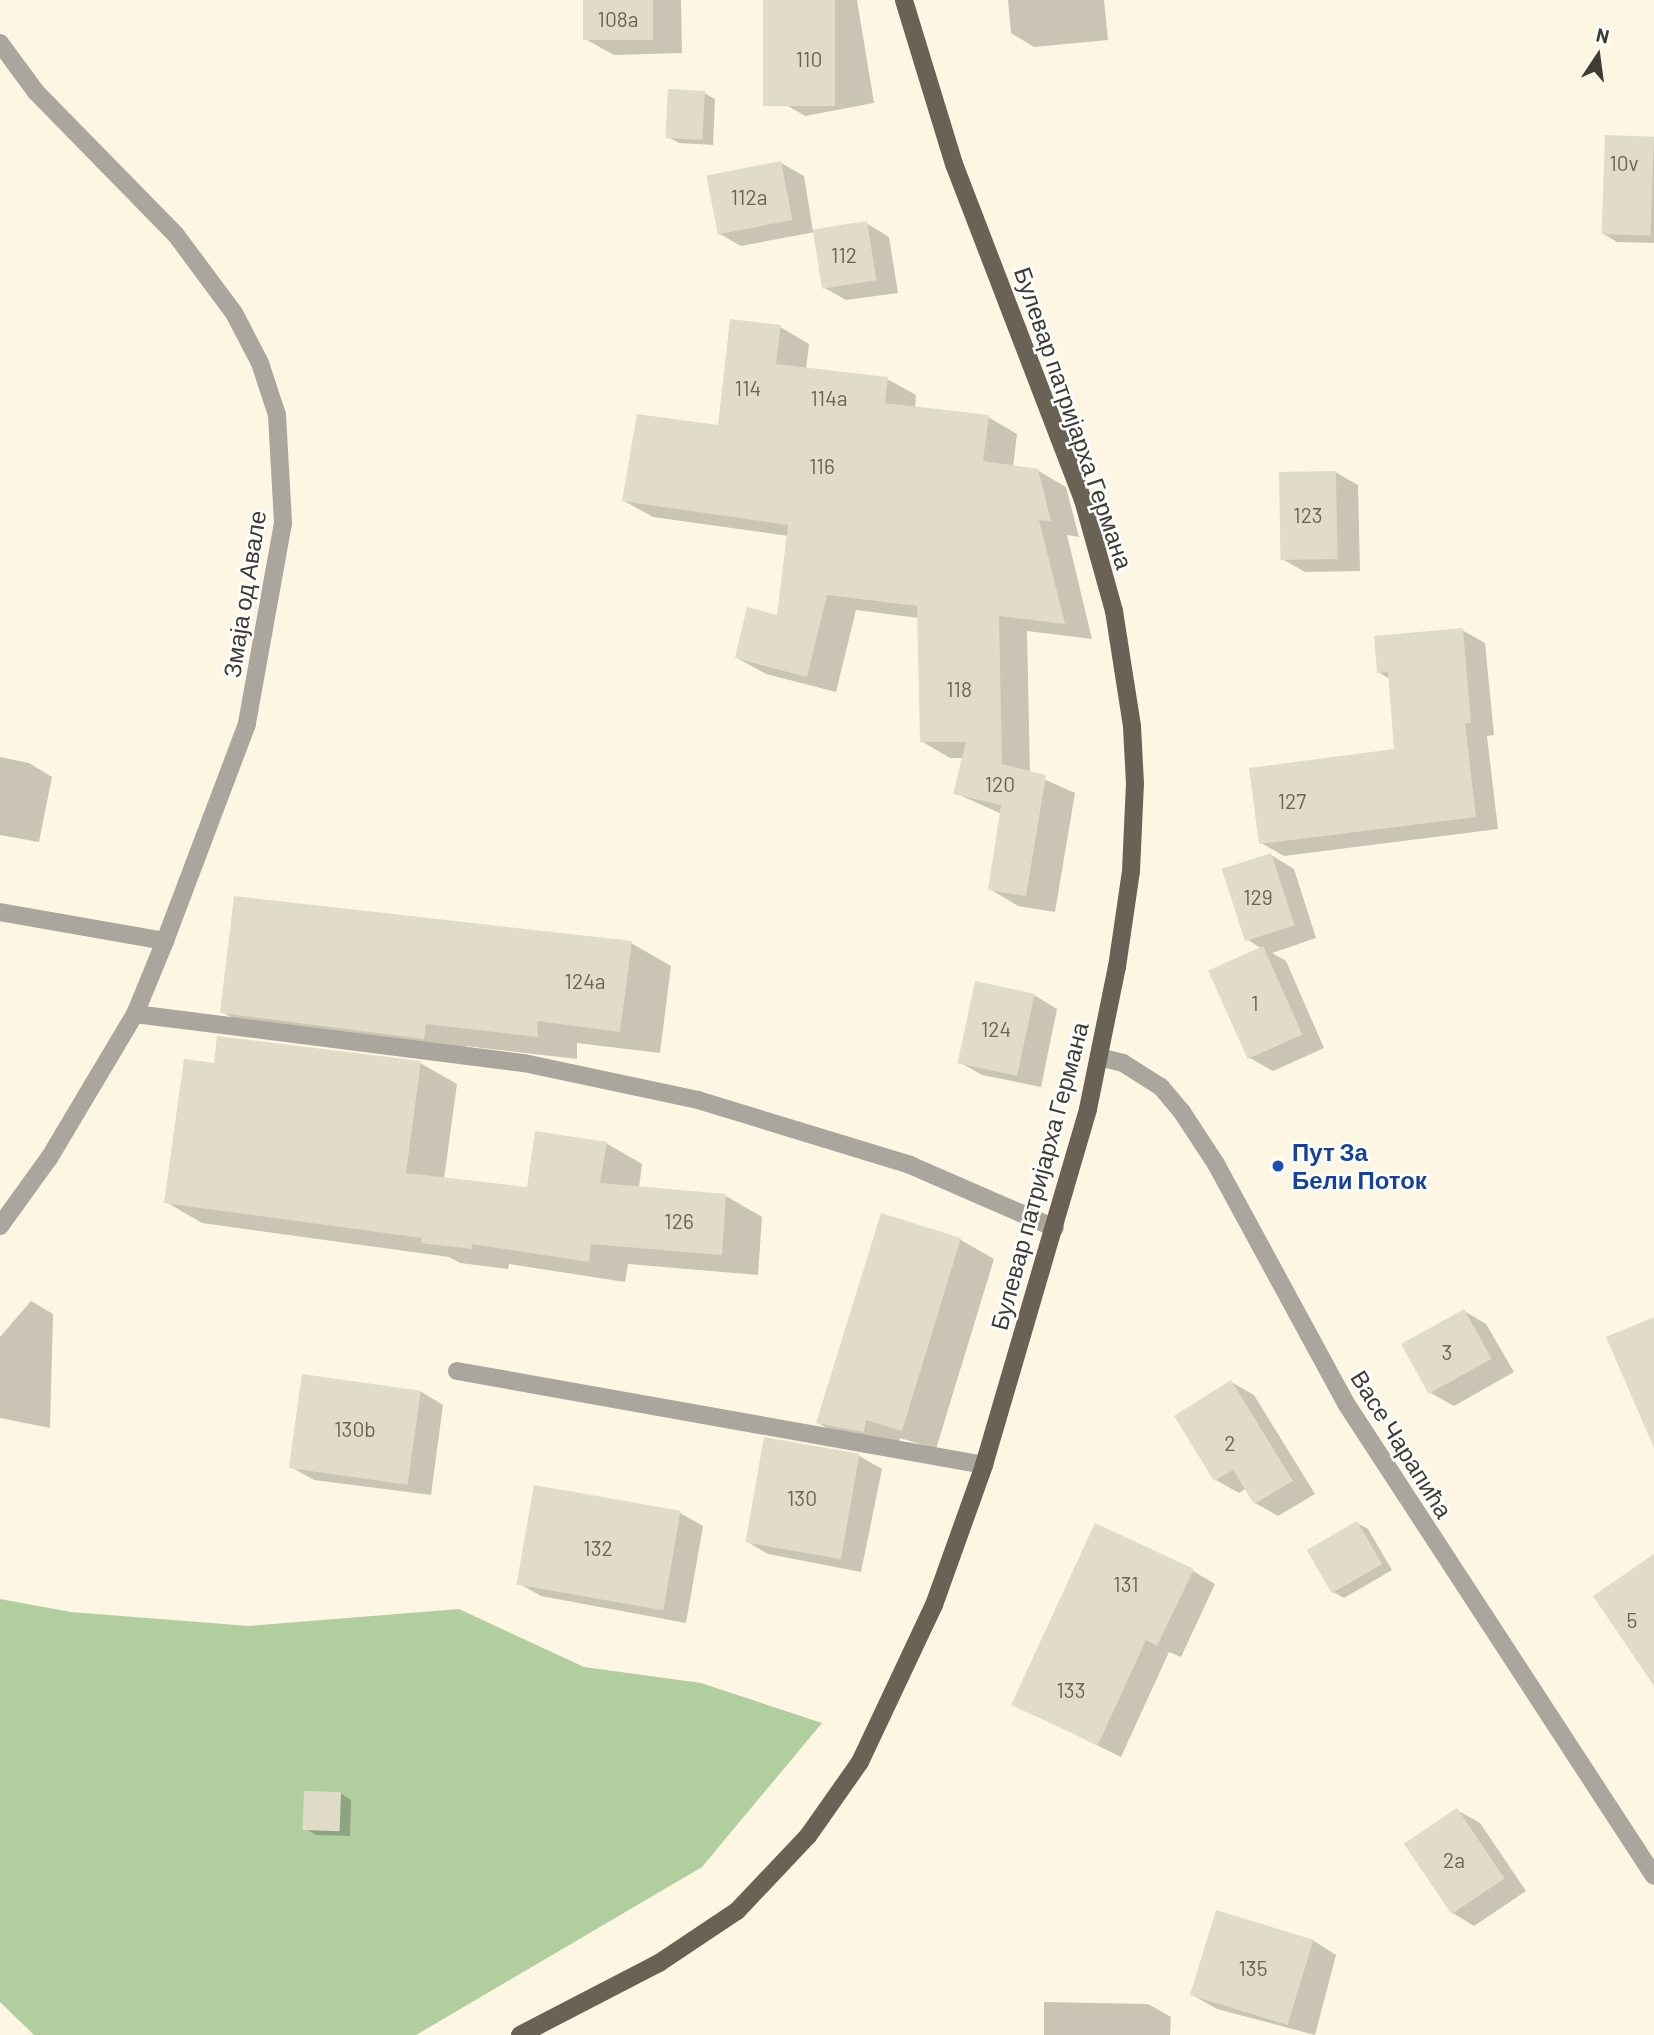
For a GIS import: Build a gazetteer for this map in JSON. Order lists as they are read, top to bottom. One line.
{"streets":{"main road":["Булевар патријарха Германа"],"street":["Змаја од Авале","Васе Чарапића"]},"crossings":[["Булевар патријарха Германа","Васе Чарапића"]],"places":["Пут За Бели Поток"],"house_numbers":["108a","110","10v","112a","112","114","114a","116","123","118","120","127","129","124a","1","124","126","3","130b","2","130","132","131","5","133","2a","135"],"north":"top"}
